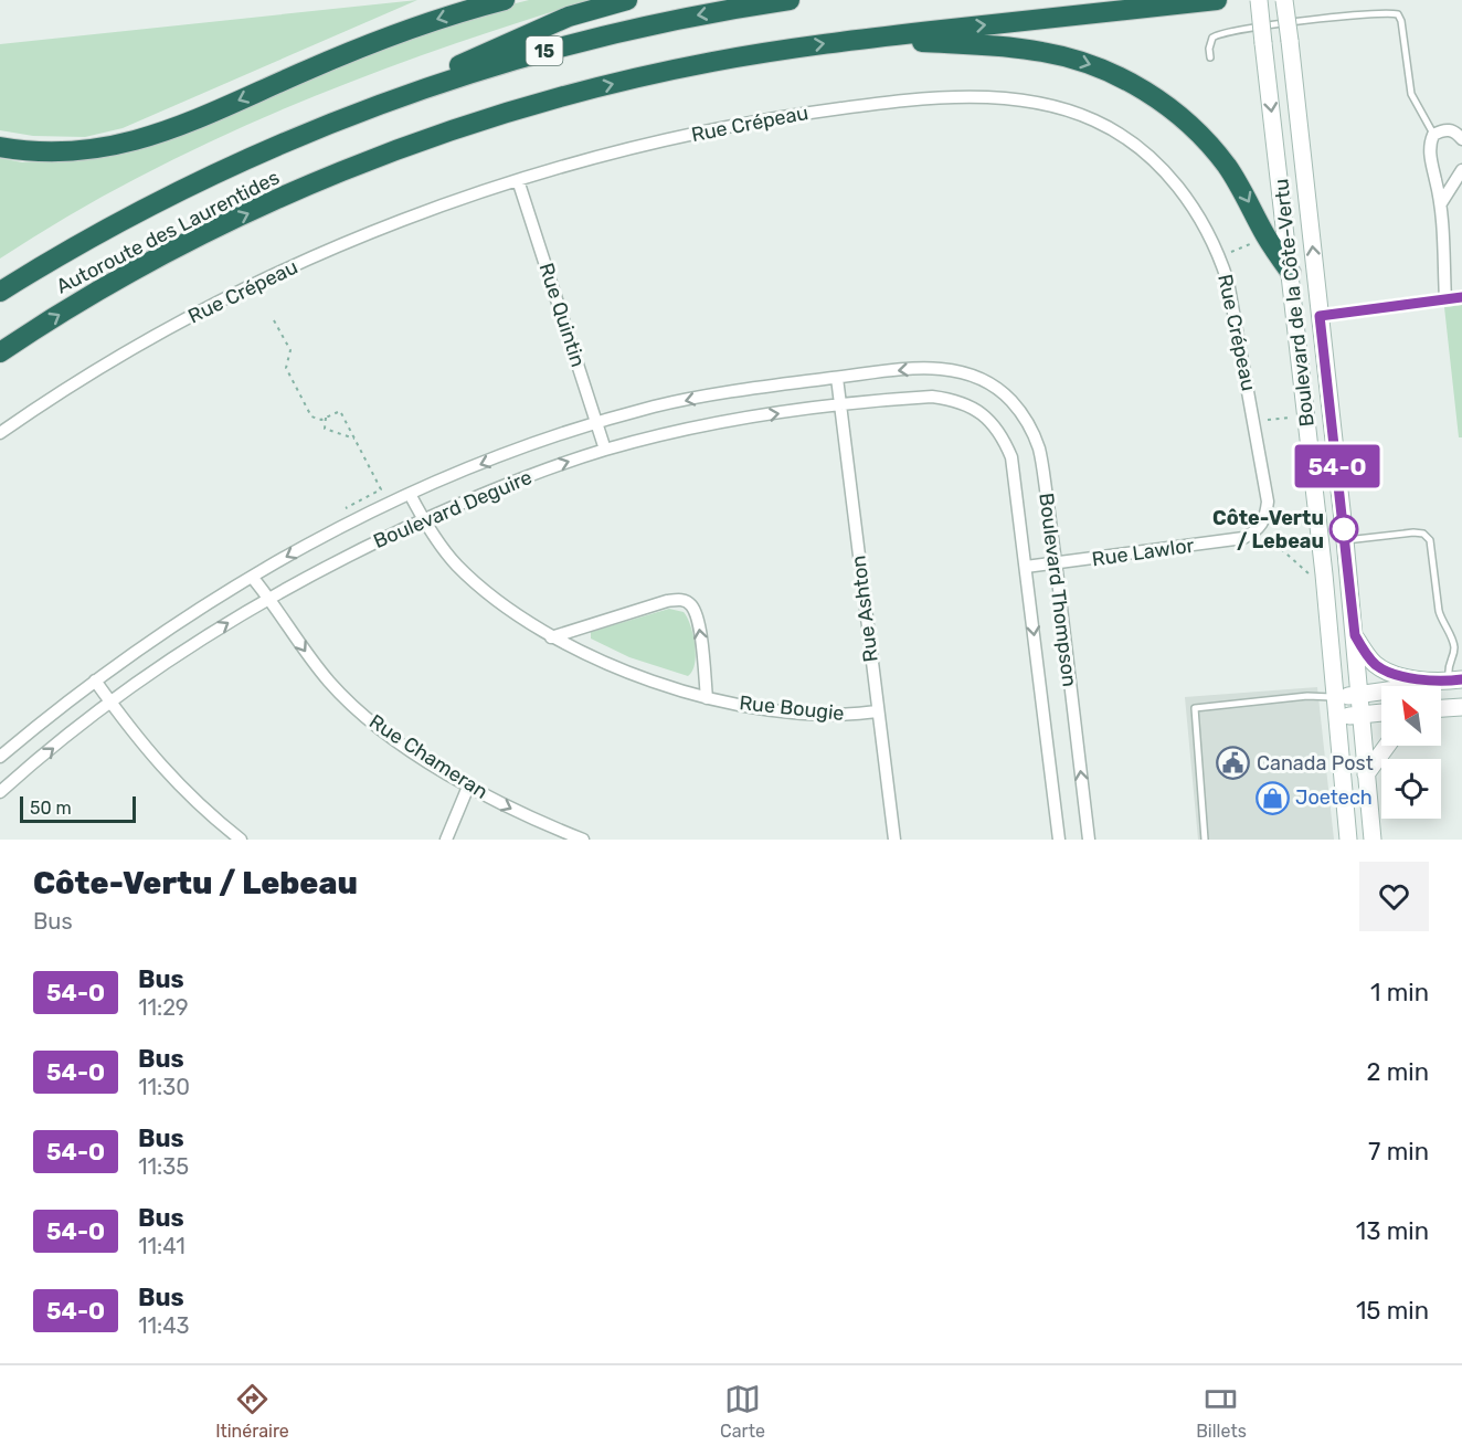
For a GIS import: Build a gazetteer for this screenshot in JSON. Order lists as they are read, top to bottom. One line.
{"streets":{"highway":["15","Autoroute des Laurentides"],"main road":["Boulevard de la Côte-Vertu"],"street":["Rue Crépeau","Rue Quintin","Boulevard Deguire","Rue Lawlor","Boulevard Thompson","Rue Ashton","Rue Bougie","Rue Chameran"]},"crossings":[["Rue Crépeau","Rue Quintin"],["Rue Crépeau","Rue Lawlor"],["Rue Quintin","Boulevard Deguire"],["Boulevard Deguire","Boulevard Thompson"],["Boulevard Deguire","Rue Ashton"],["Boulevard Deguire","Rue Bougie"],["Boulevard Deguire","Rue Chameran"],["Rue Lawlor","Boulevard Thompson"],["Rue Ashton","Rue Bougie"]],"one_way":["Rue Chameran"],"places":{"other":["Côte-Vertu / Lebeau"],"public building":["Canada Post"],"shop":["Joetech"]},"lines":["bus line 54-O"],"scale_bar":"50 m","north":"top left","page":{"on_map":"54-O","scale":"50 m","heading":["Côte-Vertu / Lebeau","Bus"],"list":[{"mark":"54-O","name":"Bus","note":"11:29","value":"1 min"},{"mark":"54-O","name":"Bus","note":"11:30","value":"2 min"},{"mark":"54-O","name":"Bus","note":"11:35","value":"7 min"},{"mark":"54-O","name":"Bus","note":"11:41","value":"13 min"},{"mark":"54-O","name":"Bus","note":"11:43","value":"15 min"}],"tabs":["Itinéraire","Carte","Billets"]}}
